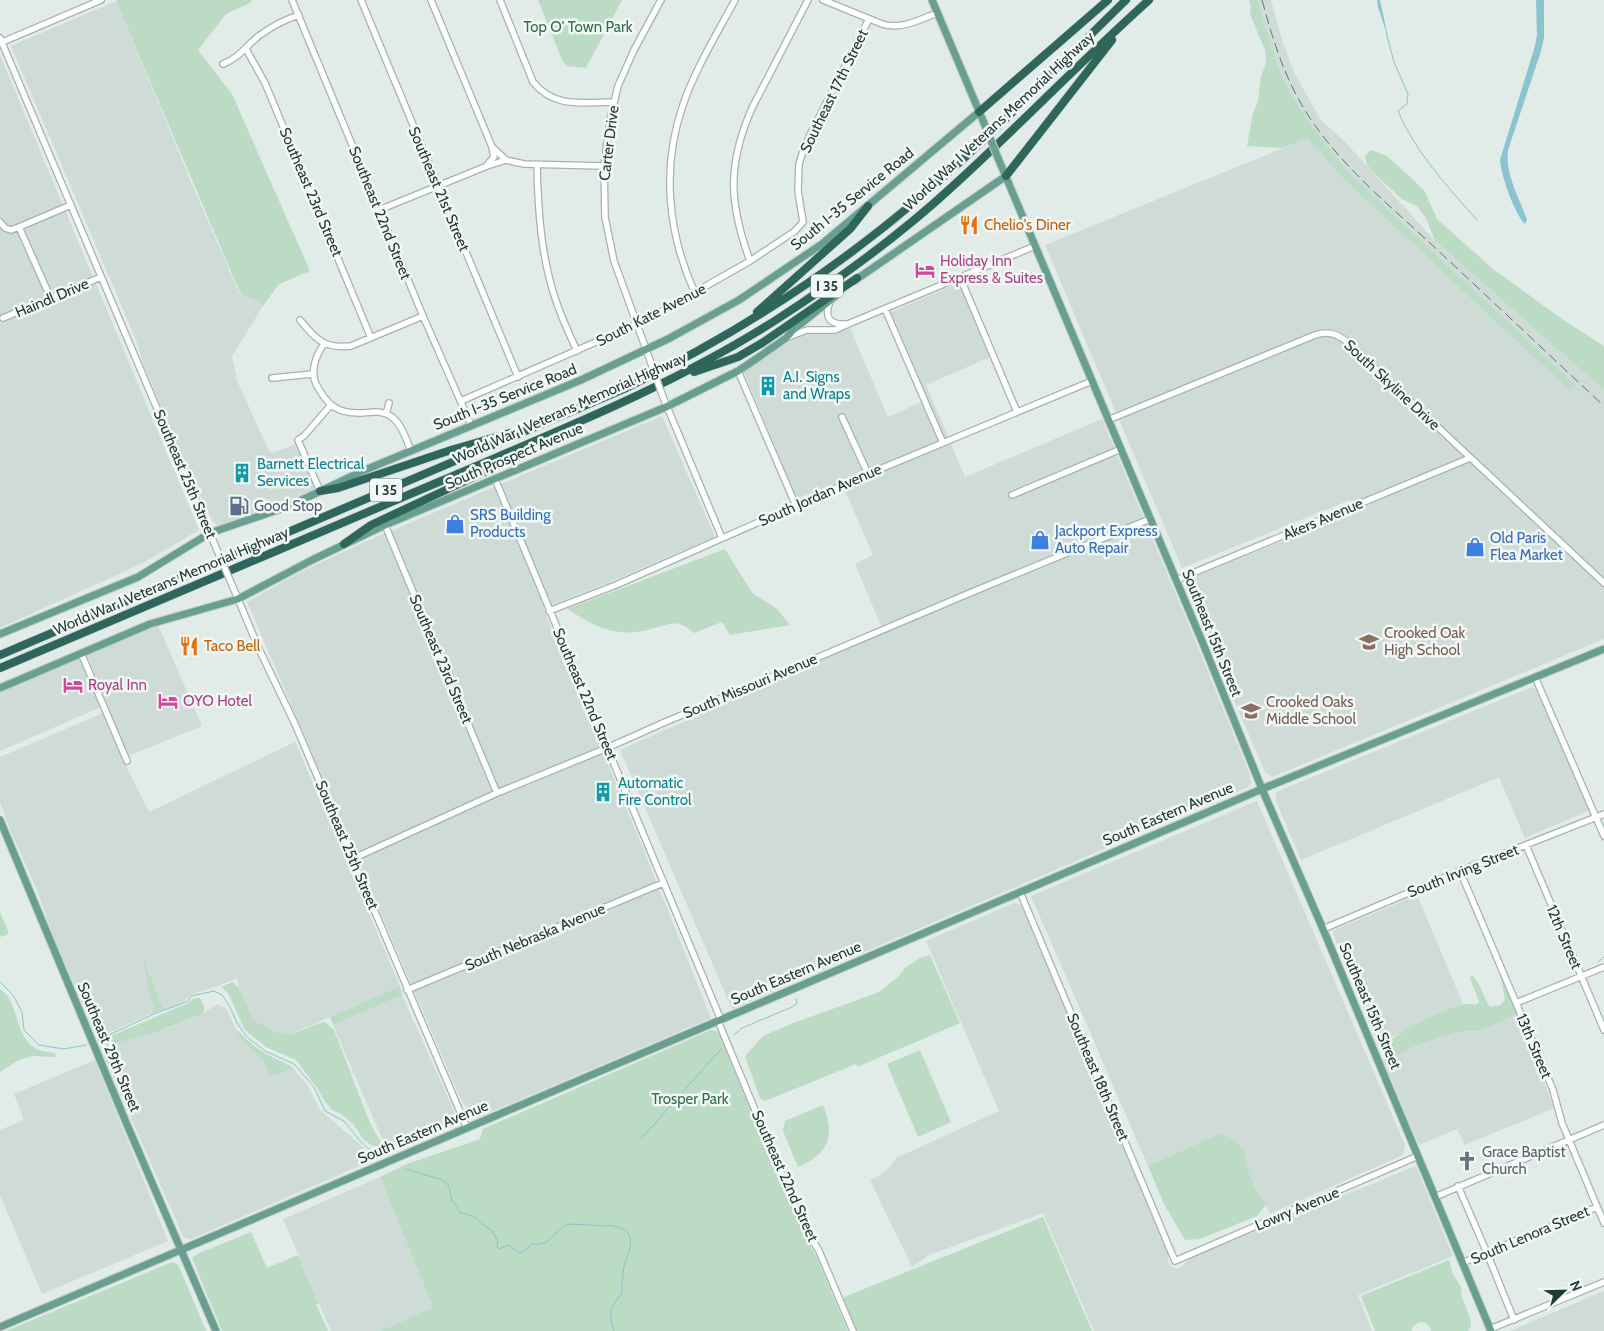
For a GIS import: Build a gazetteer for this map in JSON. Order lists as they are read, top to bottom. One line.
{"streets":{"highway":["World War I Veterans Memorial Highway","I 35"],"main road":["South I-35 Service Road","South Prospect Avenue","Southeast 15th Street","South Eastern Avenue","Southeast 29th Street"],"street":["Southeast 17th Street","Carter Drive","Southeast 21st Street","Southeast 23rd Street","Southeast 22nd Street","Haindl Drive","South Kate Avenue","South Skyline Drive","Southeast 25th Street","South Jordan Avenue","Akers Avenue","South Missouri Avenue","South Irving Street","South Nebraska Avenue","12th Street","13th Street","Southeast 18th Street","Lowry Avenue","South Lenora Street"]},"crossings":[["Southeast 17th Street","South Kate Avenue"],["Carter Drive","South I-35 Service Road"],["Carter Drive","South Kate Avenue"],["Carter Drive","South Prospect Avenue"],["Carter Drive","South Jordan Avenue"],["Southeast 21st Street","South Kate Avenue"],["Southeast 23rd Street","South Prospect Avenue"],["Southeast 23rd Street","South Missouri Avenue"],["South I-35 Service Road","Southeast 22nd Street"],["South I-35 Service Road","Southeast 25th Street"],["South I-35 Service Road","Southeast 15th Street"],["Southeast 22nd Street","South Kate Avenue"],["Southeast 22nd Street","South Prospect Avenue"],["Southeast 22nd Street","South Jordan Avenue"],["Southeast 22nd Street","South Missouri Avenue"],["Southeast 22nd Street","South Eastern Avenue"],["Southeast 22nd Street","South Nebraska Avenue"],["Haindl Drive","Southeast 25th Street"],["South Skyline Drive","Akers Avenue"],["South Skyline Drive","Southeast 15th Street"],["South Prospect Avenue","Southeast 25th Street"],["South Prospect Avenue","Southeast 15th Street"],["Southeast 25th Street","South Missouri Avenue"],["Southeast 25th Street","South Eastern Avenue"],["Southeast 25th Street","South Nebraska Avenue"],["South Jordan Avenue","Southeast 15th Street"],["Akers Avenue","Southeast 15th Street"],["Southeast 15th Street","South Missouri Avenue"],["Southeast 15th Street","South Eastern Avenue"],["Southeast 15th Street","South Irving Street"],["Southeast 15th Street","Lowry Avenue"],["Southeast 15th Street","South Lenora Street"],["South Eastern Avenue","Southeast 29th Street"],["South Eastern Avenue","Southeast 18th Street"],["South Irving Street","12th Street"],["South Irving Street","13th Street"],["13th Street","South Lenora Street"],["Southeast 18th Street","Lowry Avenue"]],"parks":["Top O' Town Park","Trosper Park"],"places":{"restaurant":["Chelio's Diner","Taco Bell"],"hotel":["Holiday Inn Express & Suites","Royal Inn","OYO Hotel"],"building":["A.I. Signs and Wraps","Barnett Electrical Services","Automatic Fire Control"],"fuel station":["Good Stop"],"shop":["SRS Building Products","Jackport Express Auto Repair","Old Paris Flea Market"],"school or university":["Crooked Oak High School","Crooked Oaks Middle School"],"church":["Grace Baptist Church"]},"north":"top right"}
